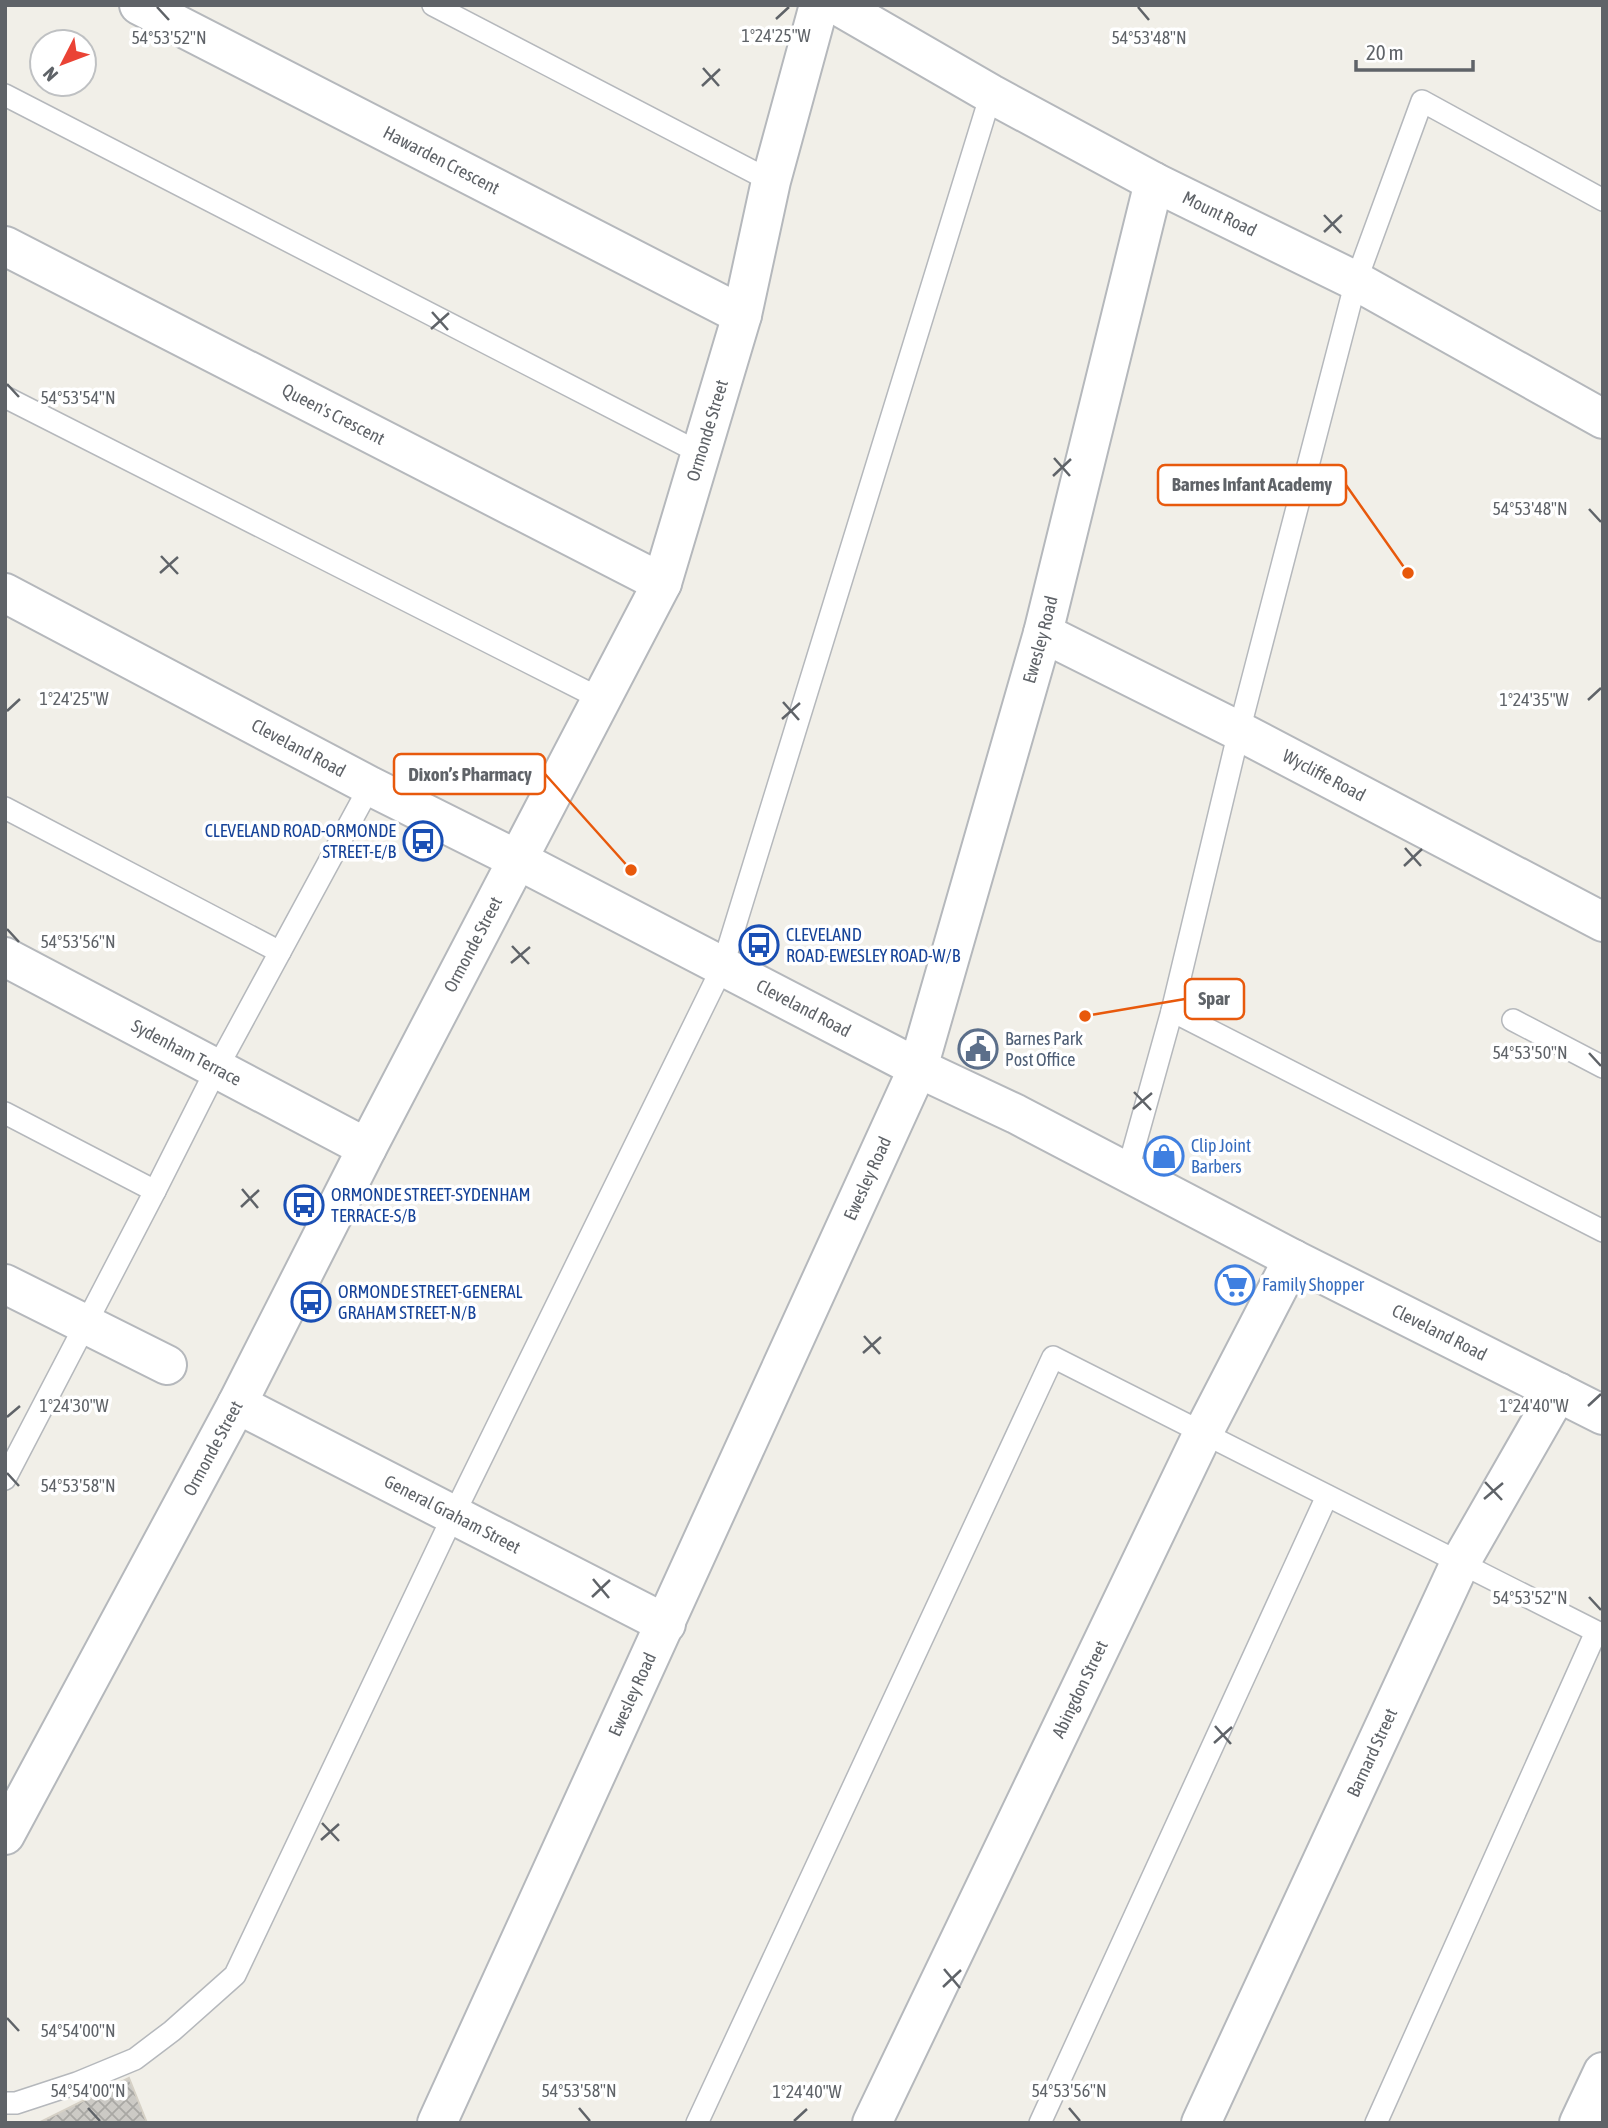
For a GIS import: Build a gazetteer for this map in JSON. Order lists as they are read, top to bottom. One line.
{"streets":{"street":["Hawarden Crescent","Mount Road","Queen's Crescent","Ormonde Street","Ewesley Road","Cleveland Road","Wycliffe Road","Sydenham Terrace","General Graham Street","Abingdon Street","Barnard Street"]},"crossings":[["Hawarden Crescent","Ormonde Street"],["Mount Road","Ewesley Road"],["Queen's Crescent","Ormonde Street"],["Ormonde Street","Cleveland Road"],["Ormonde Street","Sydenham Terrace"],["Ormonde Street","General Graham Street"],["Ewesley Road","Cleveland Road"],["Ewesley Road","Wycliffe Road"],["Ewesley Road","General Graham Street"],["Cleveland Road","Abingdon Street"],["Cleveland Road","Barnard Street"]],"places":{"other":["Barnes Infant Academy","Dixon’s Pharmacy","Spar"],"bus stop":["CLEVELAND ROAD-ORMONDE STREET-E/B","CLEVELAND ROAD-EWESLEY ROAD-W/B","ORMONDE STREET-SYDENHAM TERRACE-S/B","ORMONDE STREET-GENERAL GRAHAM STREET-N/B"],"public building":["Barnes Park Post Office"],"shop":["Clip Joint Barbers"],"supermarket":["Family Shopper"]},"scale_bar":"20 m","north":"bottom left","coordinates":["1°24'25\"W","54°53'48\"N","54°53'52\"N","54°53'54\"N","1°24'35\"W","54°53'56\"N","54°53'50\"N","1°24'30\"W","1°24'40\"W","54°53'58\"N","54°54'00\"N"]}
